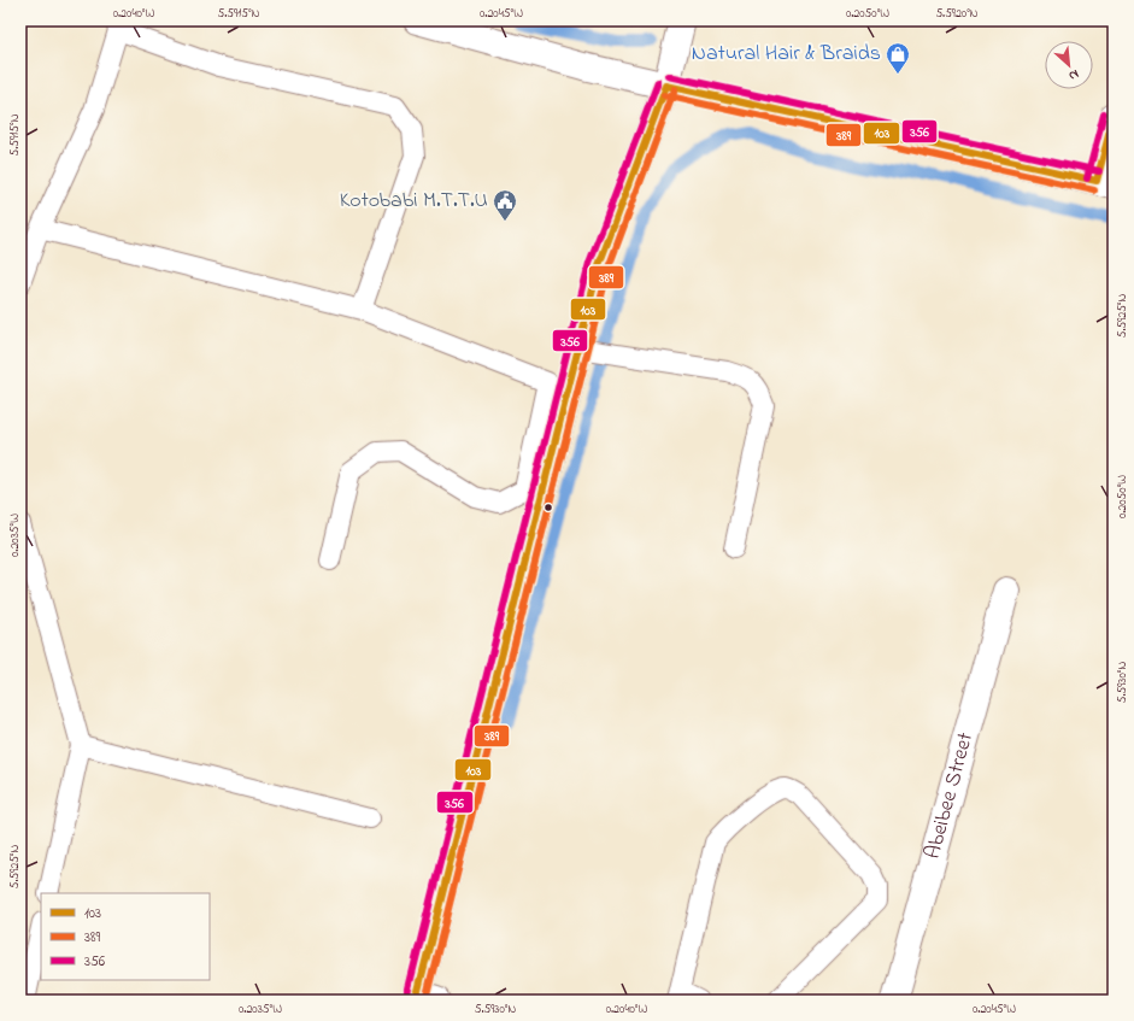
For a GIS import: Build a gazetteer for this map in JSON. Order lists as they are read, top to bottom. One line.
{"streets":{"street":["Abeibee Street"]},"places":{"shop":["Natural Hair & Braids"],"public building":["Kotobabi M.T.T.U"]},"lines":["transit line 356","transit line 103","transit line 389"],"legend":["103","389","356"],"north":"bottom right","coordinates":["0.2040°W","5.5915°N","0.2045°W","0.2050°W","5.5920°N","5.5925°N","0.2035°W","5.5930°N"]}
